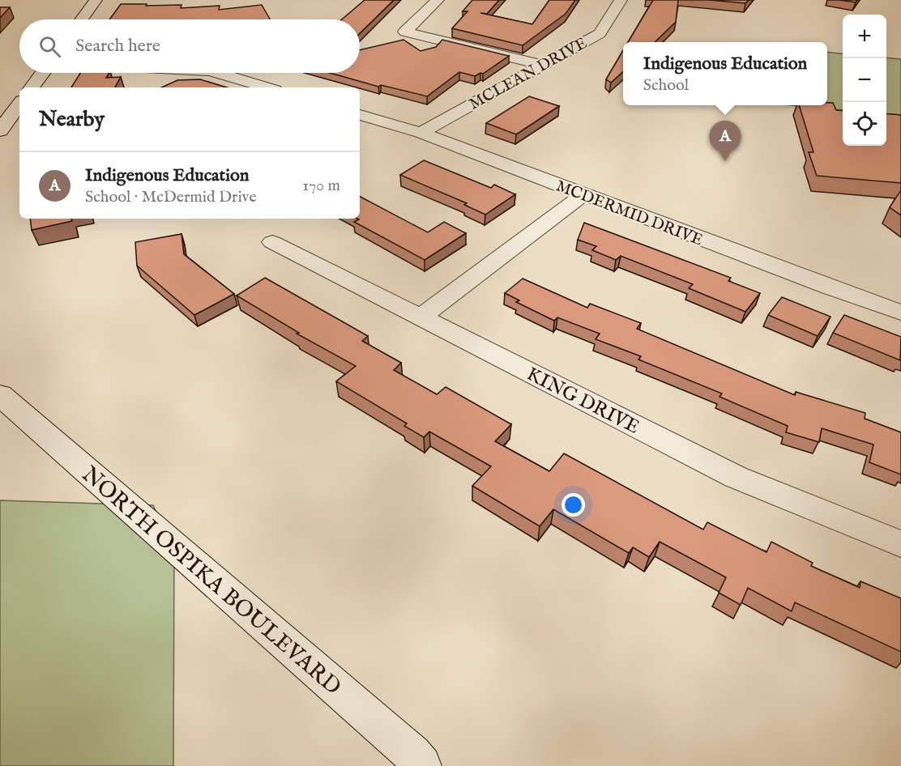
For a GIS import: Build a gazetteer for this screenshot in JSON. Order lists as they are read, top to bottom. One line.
{"streets":{"street":["MCLEAN DRIVE","MCDERMID DRIVE","KING DRIVE","NORTH OSPIKA BOULEVARD"]},"crossings":[["MCLEAN DRIVE","MCDERMID DRIVE"]],"page":{"map_buttons":["+","−"],"search":"Search here","popup":["Indigenous Education","School"],"heading":"Nearby","pins":"A","list":[{"mark":"A","name":"Indigenous Education","note":"School · McDermid Drive","value":"170 m"}]}}
